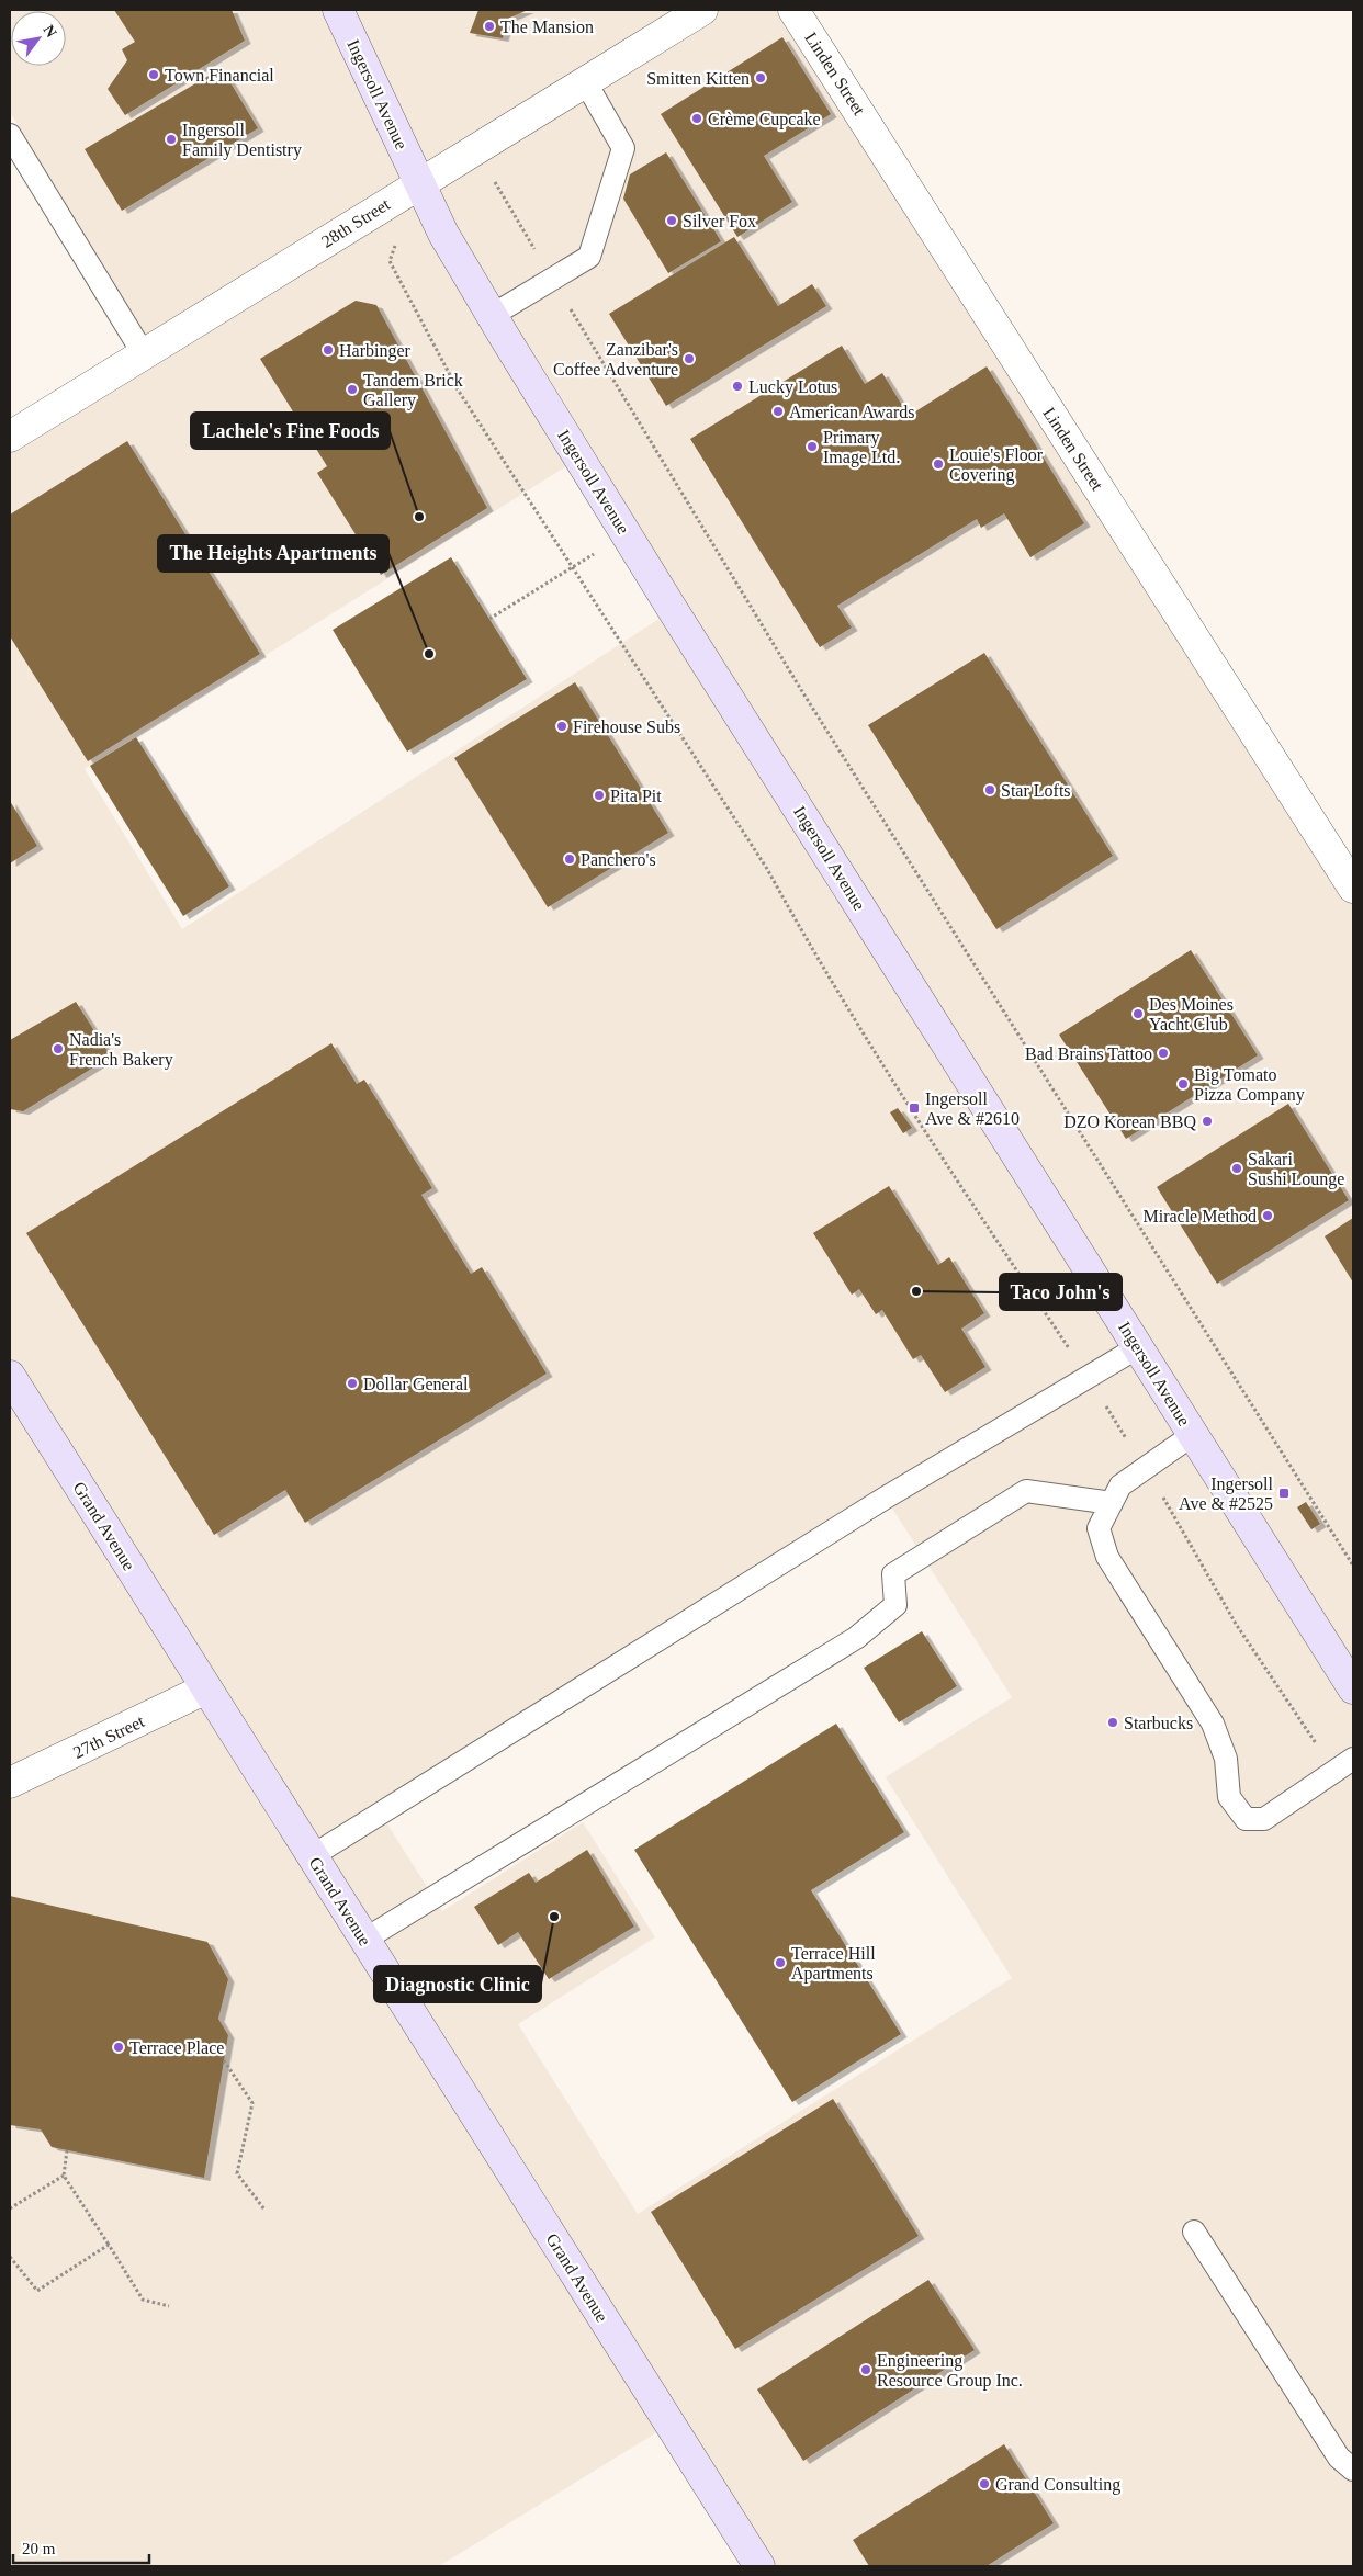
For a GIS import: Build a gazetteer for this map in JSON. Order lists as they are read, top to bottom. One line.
{"streets":{"main road":["Ingersoll Avenue","Grand Avenue"],"street":["Linden Street","28th Street","27th Street"]},"crossings":[["Ingersoll Avenue","28th Street"],["Grand Avenue","27th Street"]],"places":{"other":["The Mansion","Town Financial","Smitten Kitten","Crème Cupcake","Ingersoll Family Dentistry","Silver Fox","Harbinger","Zanzibar's Coffee Adventure","Lucky Lotus","Tandem Brick Gallery","American Awards","Primary Image Ltd.","Louie's Floor Covering","Lachele's Fine Foods","The Heights Apartments","Firehouse Subs","Star Lofts","Pita Pit","Panchero's","Des Moines Yacht Club","Nadia's French Bakery","Bad Brains Tattoo","Big Tomato Pizza Company","DZO Korean BBQ","Sakari Sushi Lounge","Miracle Method","Taco John's","Dollar General","Starbucks","Diagnostic Clinic","Terrace Hill Apartments","Terrace Place","Engineering Resource Group Inc.","Grand Consulting"],"transit":["Ingersoll Ave & #2610","Ingersoll Ave & #2525"]},"scale_bar":"20 m","north":"top right"}
